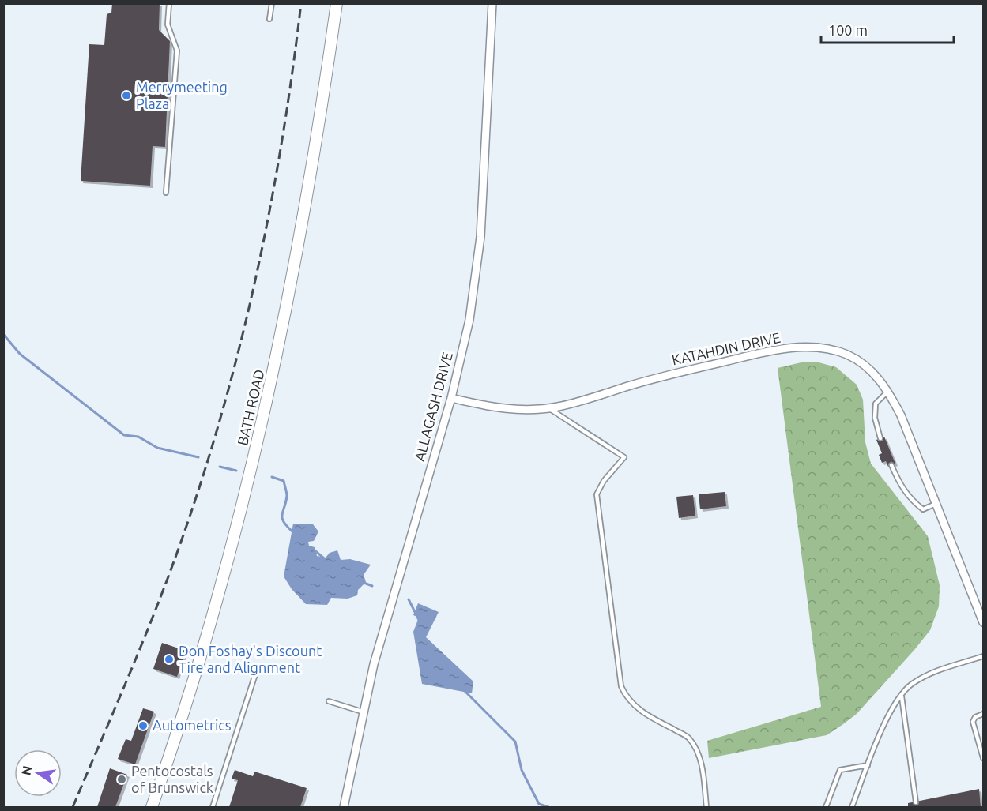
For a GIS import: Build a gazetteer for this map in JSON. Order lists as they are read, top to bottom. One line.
{"streets":{"main road":["BATH ROAD"],"street":["KATAHDIN DRIVE","ALLAGASH DRIVE"]},"crossings":[["KATAHDIN DRIVE","ALLAGASH DRIVE"]],"places":["Merrymeeting Plaza","Don Foshay's Discount Tire and Alignment","Autometrics","Pentocostals of Brunswick"],"scale_bar":"100 m","north":"left"}
